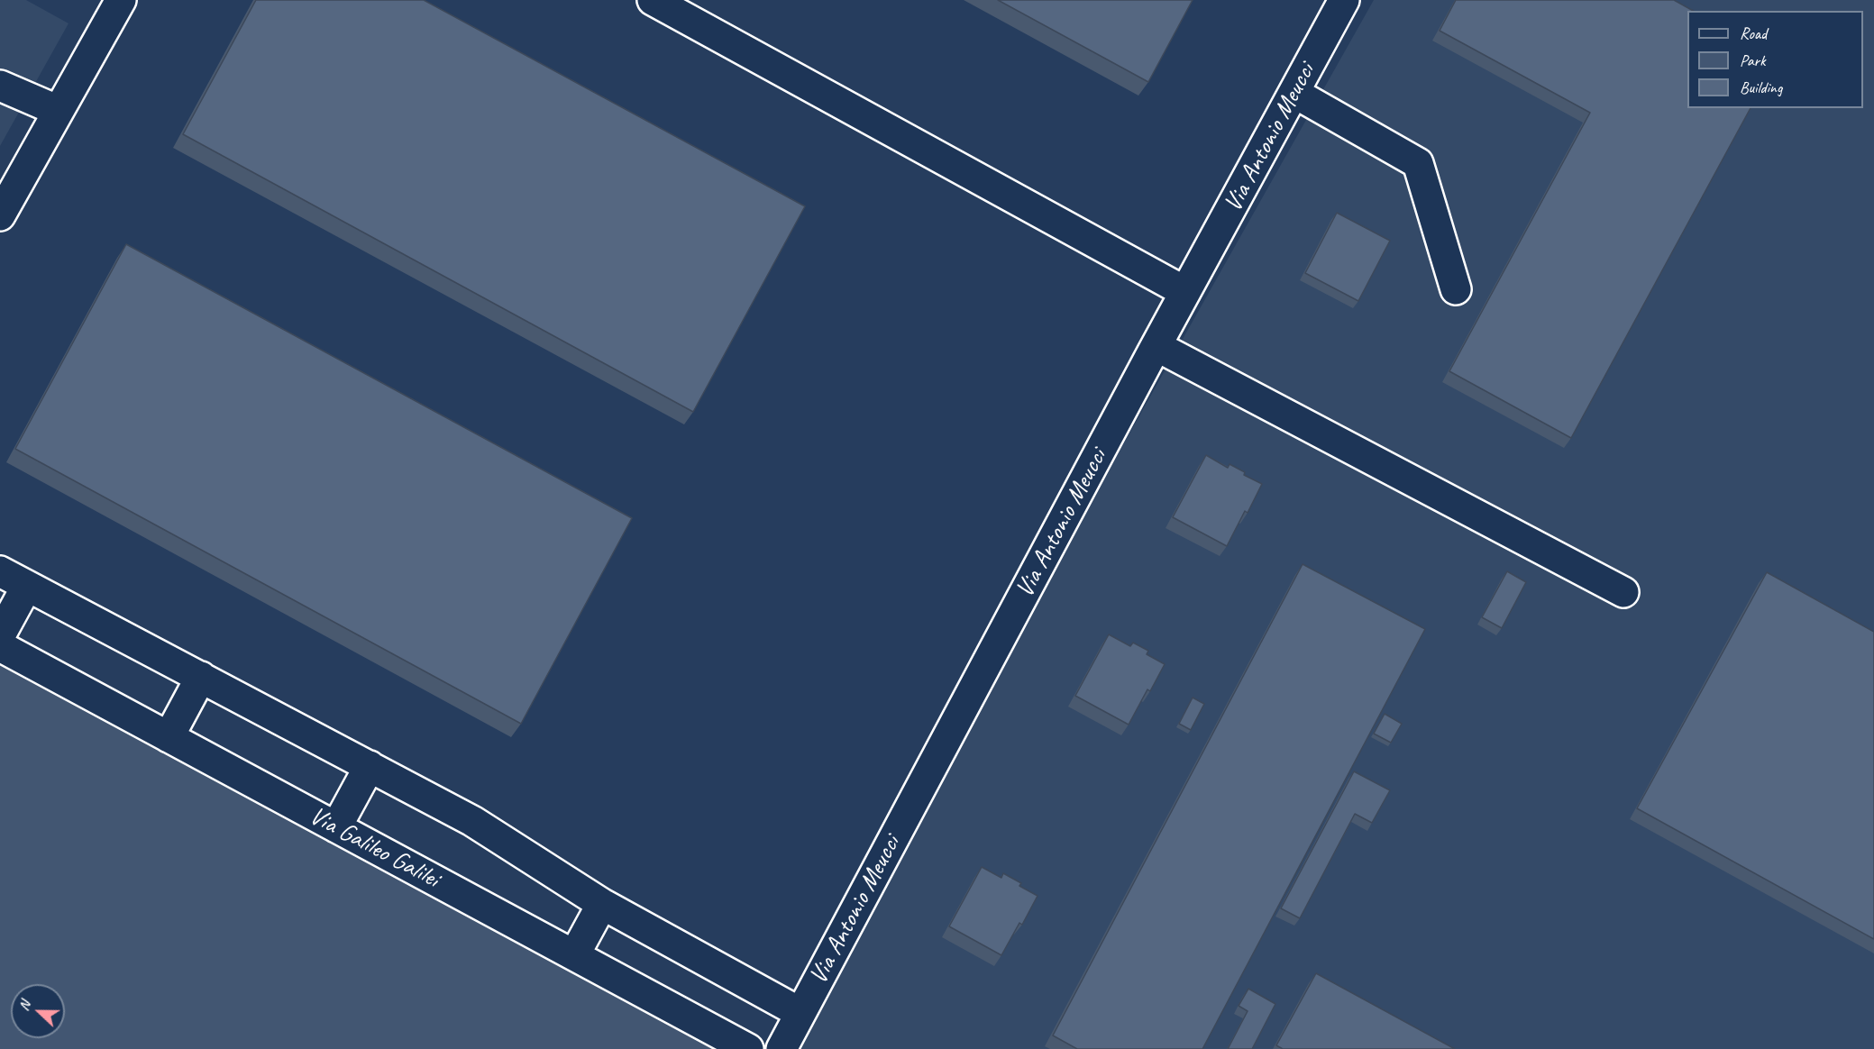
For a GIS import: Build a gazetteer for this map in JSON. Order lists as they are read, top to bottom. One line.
{"streets":{"street":["Via Antonio Meucci","Via Galileo Galilei"]},"legend":["Road","Park","Building"],"north":"left"}
